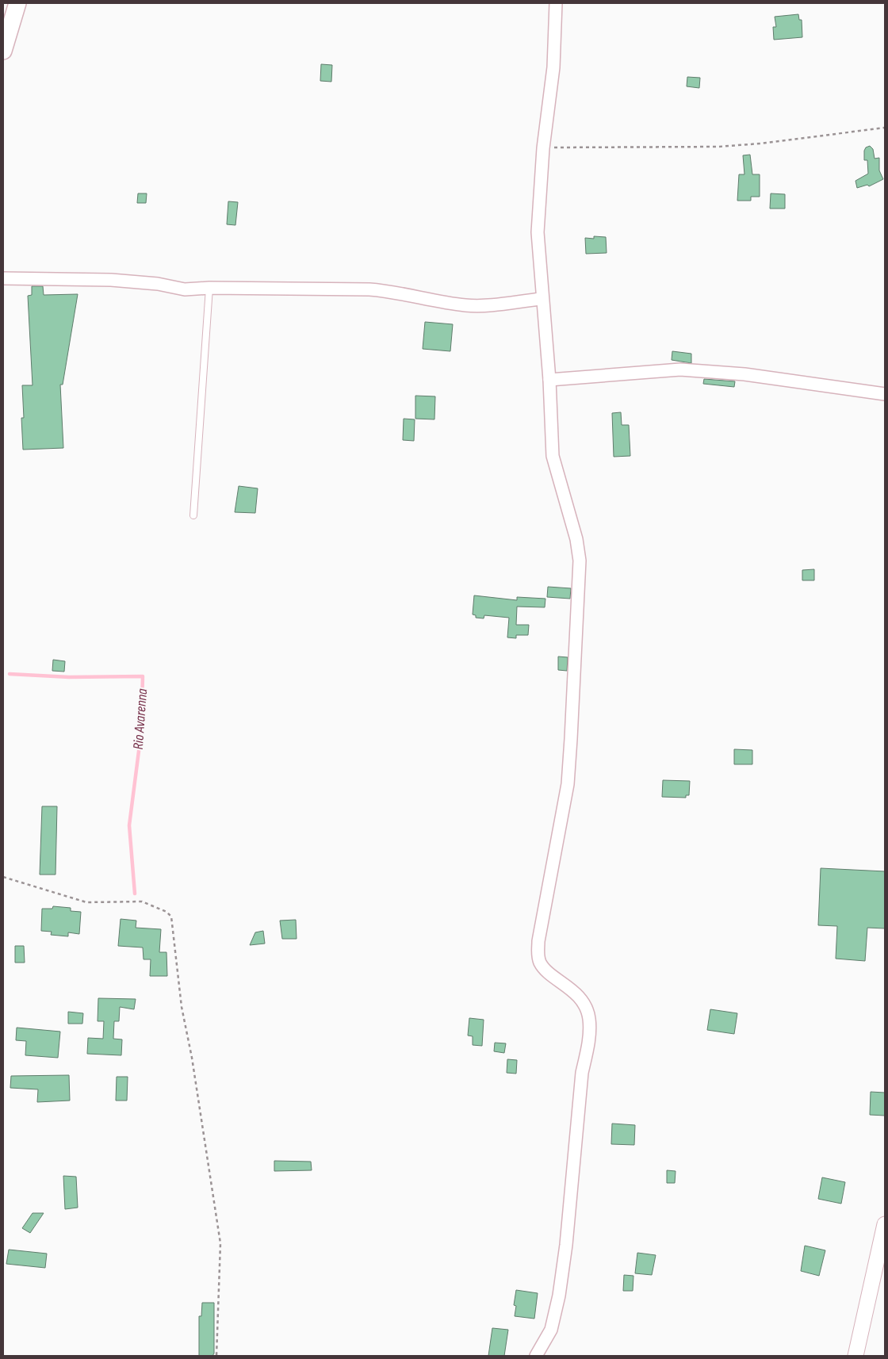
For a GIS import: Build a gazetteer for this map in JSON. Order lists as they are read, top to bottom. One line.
{"water":["Rio Avarenna"]}
